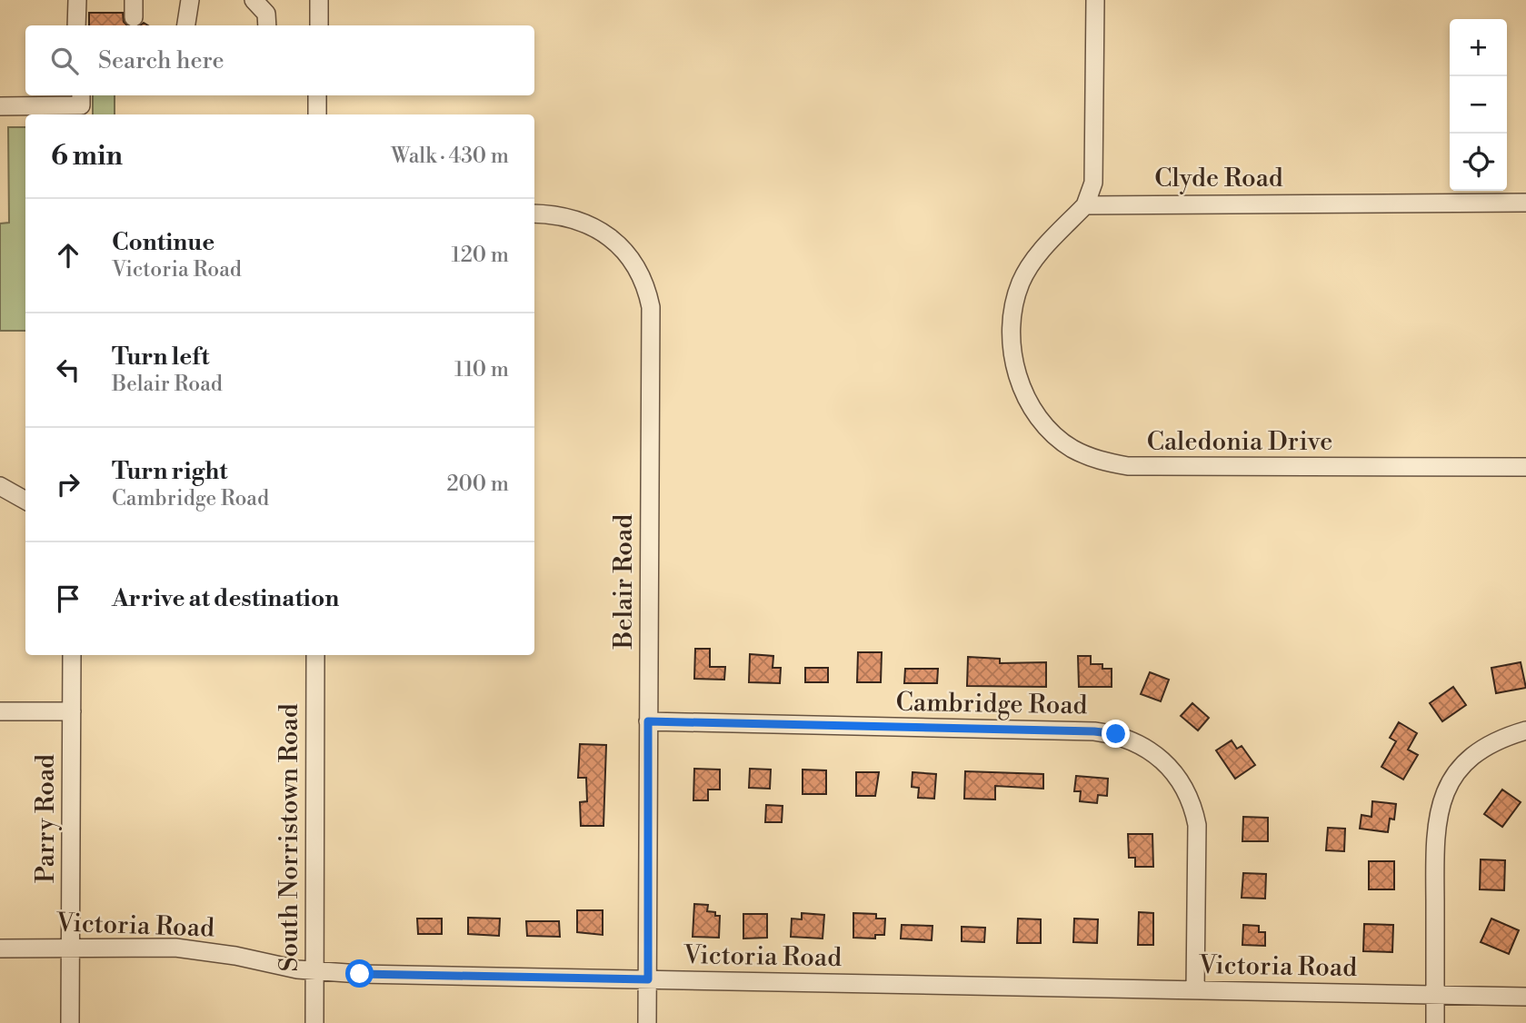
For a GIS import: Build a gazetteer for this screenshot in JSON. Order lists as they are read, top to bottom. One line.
{"streets":{"street":["Clyde Road","Caledonia Drive","Belair Road","Cambridge Road","Parry Road","South Norristown Road","Victoria Road"]},"crossings":[["Clyde Road","Caledonia Drive"],["Belair Road","Cambridge Road"],["Belair Road","Victoria Road"],["Cambridge Road","Victoria Road"],["Parry Road","Victoria Road"],["South Norristown Road","Victoria Road"]],"page":{"map_buttons":["+","−"],"search":"Search here","heading":["6 min","Walk · 430 m"],"list":[["Continue","Victoria Road","120 m"],["Turn left","Belair Road","110 m"],["Turn right","Cambridge Road","200 m"],"Arrive at destination"]}}
